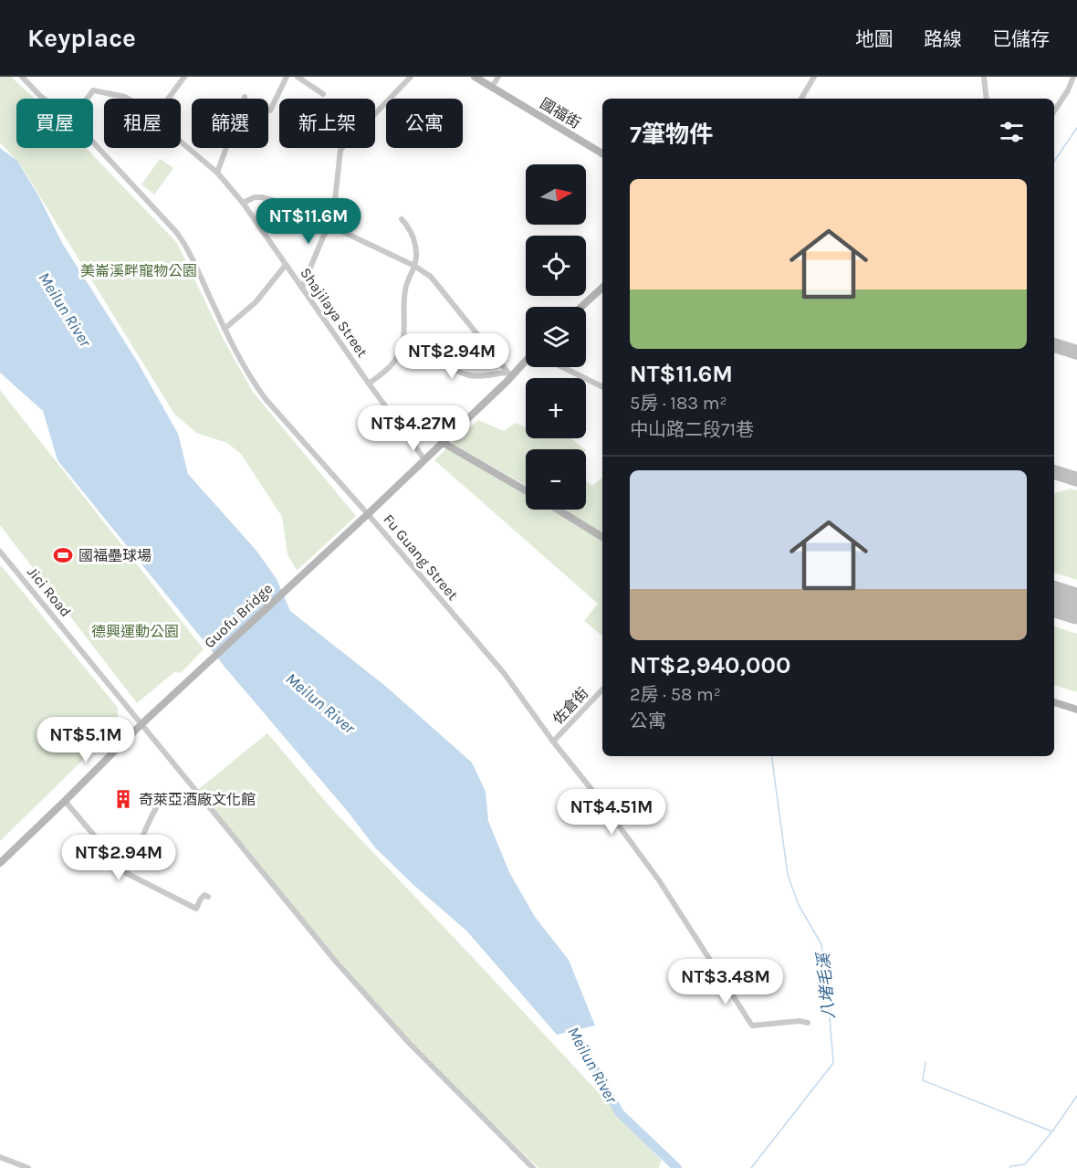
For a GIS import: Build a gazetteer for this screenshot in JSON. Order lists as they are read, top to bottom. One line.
{"streets":{"street":["國福街","Shajilaya Street","Fu Guang Street","Jici Road","Guofu Bridge","佐倉街"]},"crossings":[["Shajilaya Street","Guofu Bridge"],["Fu Guang Street","Guofu Bridge"],["Fu Guang Street","佐倉街"],["Jici Road","Guofu Bridge"]],"water":["Meilun River","八堵毛溪"],"parks":["美崙溪畔寵物公園","德興運動公園"],"places":{"sports":["國福壘球場"],"building":["奇萊亞酒廠文化館"]},"north":"right","page":{"header":"Keyplace","nav":["地圖","路線","已儲存"],"chip":["買屋","租屋","篩選","新上架","公寓"],"heading":"7筆物件","map_buttons":["+","−"],"list":[{"name":"NT$11.6M","note":"5房 · 183 m² · 中山路二段71巷"},{"name":"NT$2,940,000","note":"2房 · 58 m² · 公寓"}],"price":["NT$11.6M","NT$2.94M","NT$4.27M","NT$5.1M","NT$4.51M","NT$2.94M","NT$3.48M"]}}
